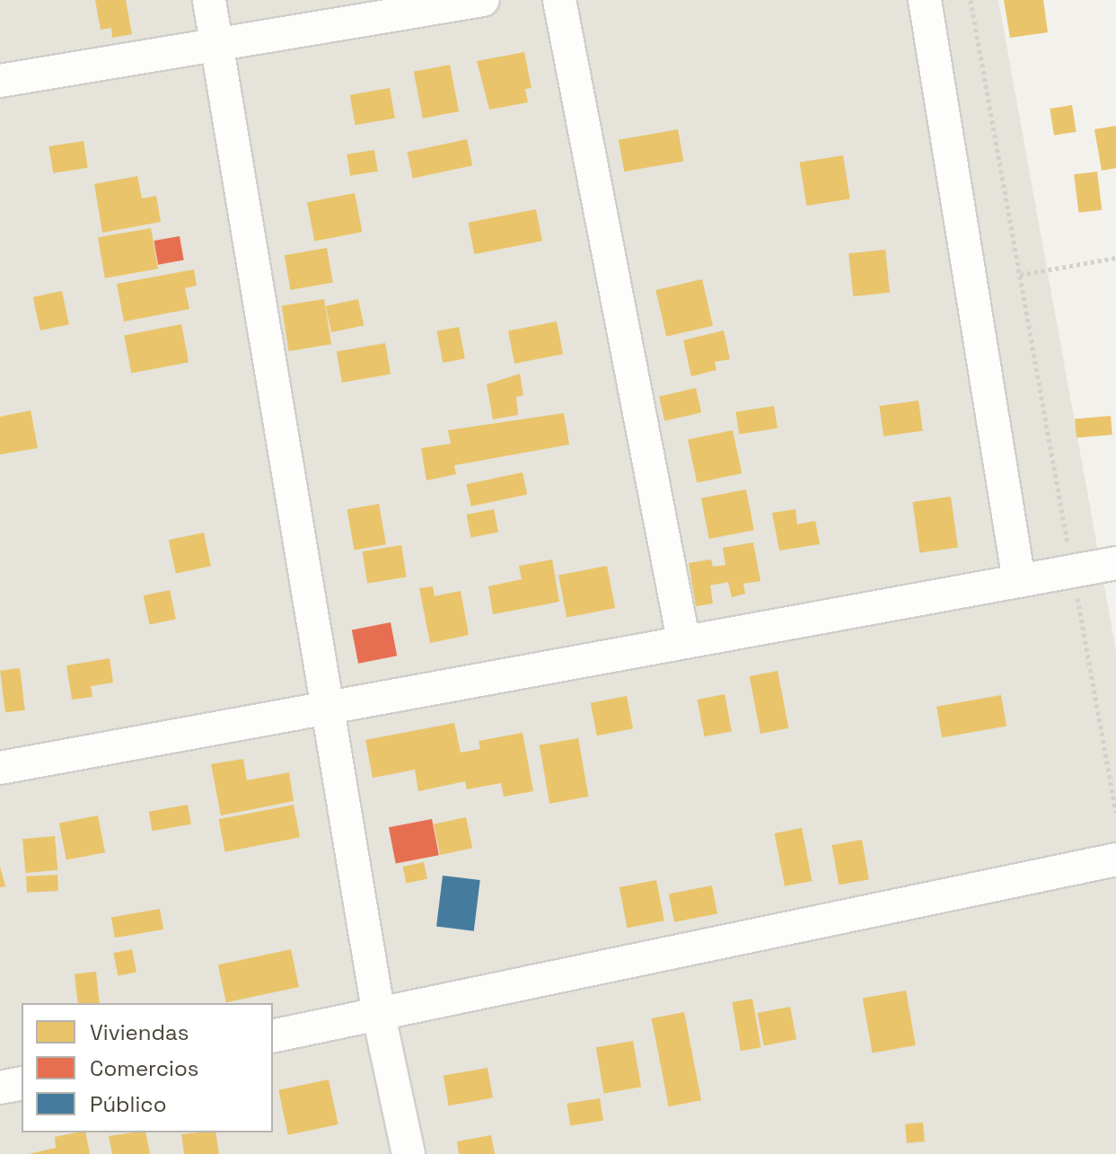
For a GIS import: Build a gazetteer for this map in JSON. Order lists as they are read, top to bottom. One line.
{"legend":["Viviendas","Comercios","Público"]}
